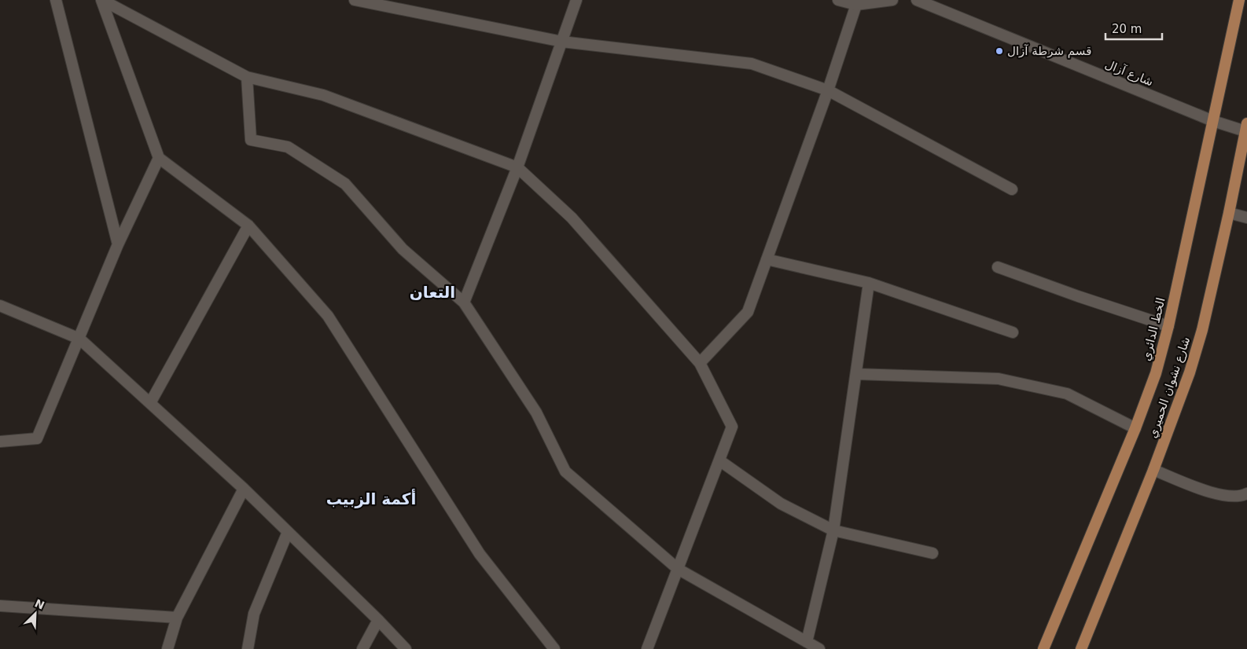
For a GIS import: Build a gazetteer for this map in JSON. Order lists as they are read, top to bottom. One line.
{"streets":{"main road":["الخط الدائري","شارع نشوان الحميري"],"street":["شارع آزال"]},"crossings":[["شارع آزال","الخط الدائري"],["شارع آزال","شارع نشوان الحميري"]],"districts":["التعان","أكمة الزبيب"],"places":["قسم شرطة آزال"],"scale_bar":"20 m","north":"top right"}
